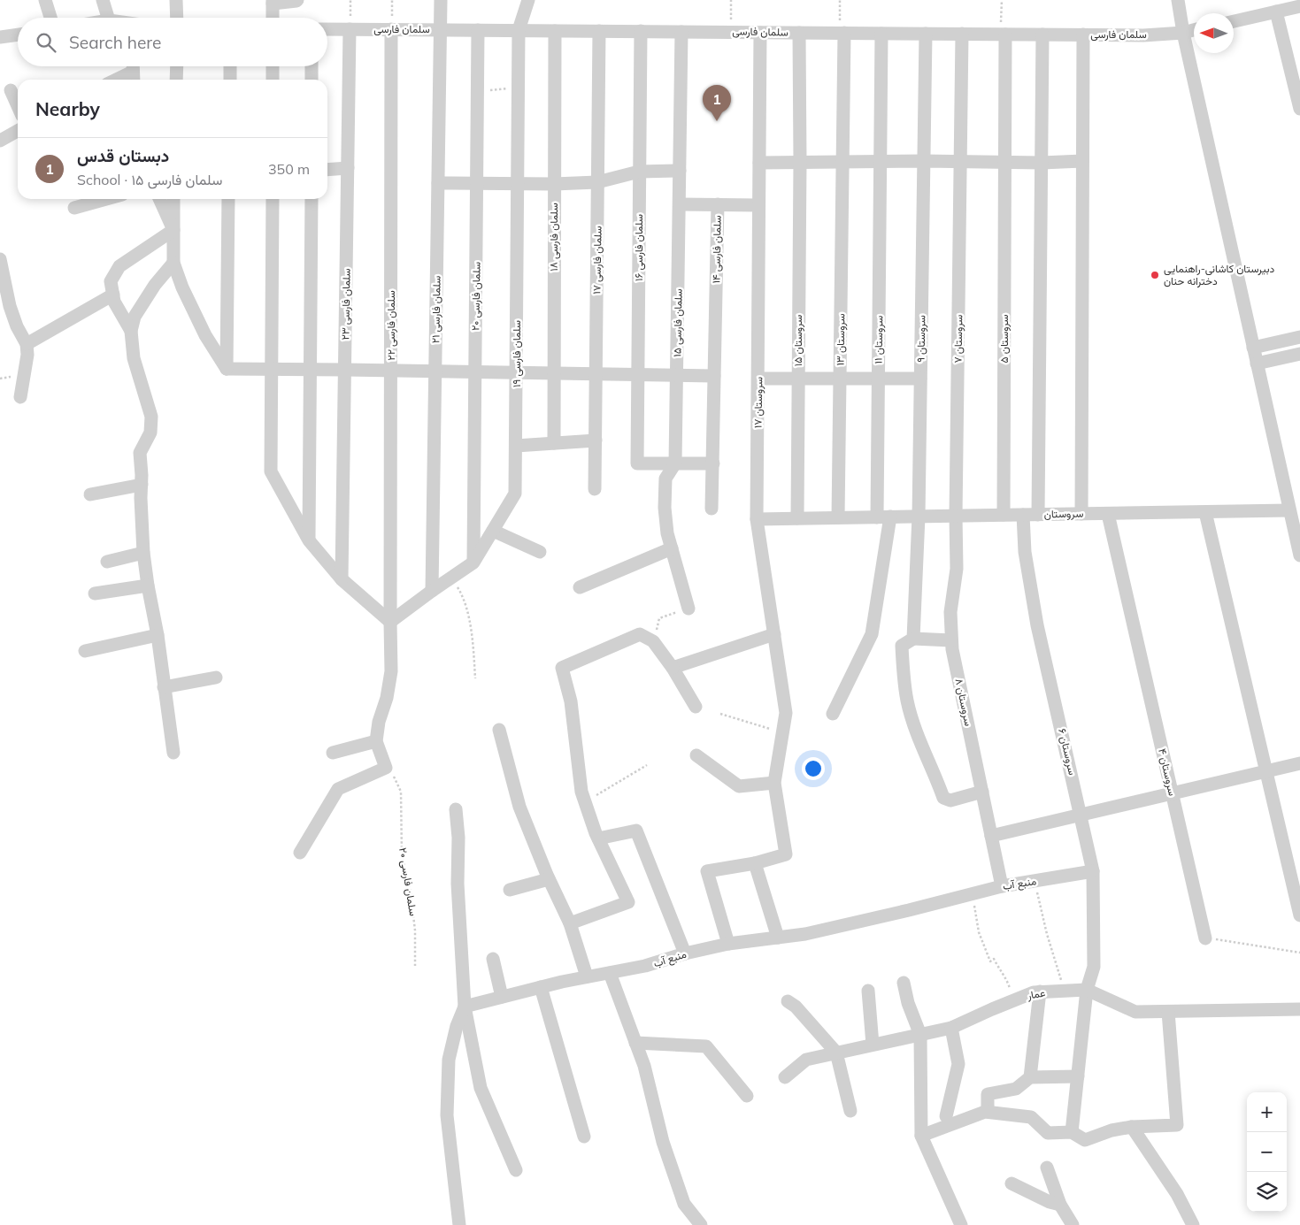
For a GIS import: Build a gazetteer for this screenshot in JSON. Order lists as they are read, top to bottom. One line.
{"streets":{"street":["سلمان فارسی","سلمان فارسی ۱۸","سلمان فارسی ۱۶","سلمان فارسی ۱۴","سلمان فارسی ۱۷","سلمان فارسی ۲۰","سلمان فارسی ۲۳","سلمان فارسی ۲۱","سلمان فارسی ۱۵","سلمان فارسی ۲۲","سروستان ۹","سروستان ۷","سروستان ۵","سروستان ۱۳","سروستان ۱۱","سروستان ۱۵","سلمان فارسی ۱۹","سروستان ۱۷","سروستان","سروستان ۸","سروستان ۶","سروستان ۴","منبع آب","عمار"]},"crossings":[["سلمان فارسی","سلمان فارسی ۱۸"],["سلمان فارسی","سلمان فارسی ۱۶"],["سلمان فارسی","سلمان فارسی ۱۷"],["سلمان فارسی","سلمان فارسی ۲۰"],["سلمان فارسی","سلمان فارسی ۲۳"],["سلمان فارسی","سلمان فارسی ۲۱"],["سلمان فارسی","سلمان فارسی ۱۵"],["سلمان فارسی","سلمان فارسی ۲۲"],["سلمان فارسی","سروستان ۹"],["سلمان فارسی","سروستان ۷"],["سلمان فارسی","سروستان ۵"],["سلمان فارسی","سروستان ۱۳"],["سلمان فارسی","سروستان ۱۱"],["سلمان فارسی","سروستان ۱۵"],["سلمان فارسی","سلمان فارسی ۱۹"],["سلمان فارسی ۱۶","سلمان فارسی ۱۵"],["سلمان فارسی ۱۴","سروستان ۱۷"],["سلمان فارسی ۲۰","سلمان فارسی ۱۹"],["سلمان فارسی ۲۱","سلمان فارسی ۱۹"],["سلمان فارسی ۲۲","سلمان فارسی ۱۹"],["سروستان ۹","سروستان"],["سروستان ۷","سروستان"],["سروستان ۷","سروستان ۸"],["سروستان ۵","سروستان"],["سروستان ۱۳","سروستان"],["سروستان ۱۱","سروستان"],["سروستان","سروستان ۸"],["سروستان","سروستان ۶"],["سروستان","سروستان ۴"],["سروستان ۸","منبع آب"],["سروستان ۶","منبع آب"],["سروستان ۶","عمار"]],"places":["دبیرستان کاشانی-راهنمایی دخترانه حنان"],"north":"left","page":{"search":"Search here","heading":"Nearby","pins":"1","list":[{"mark":"1","name":"دبستان قدس","note":"School · سلمان فارسی ۱۵","value":"350 m"}],"map_buttons":["+","−"]}}
